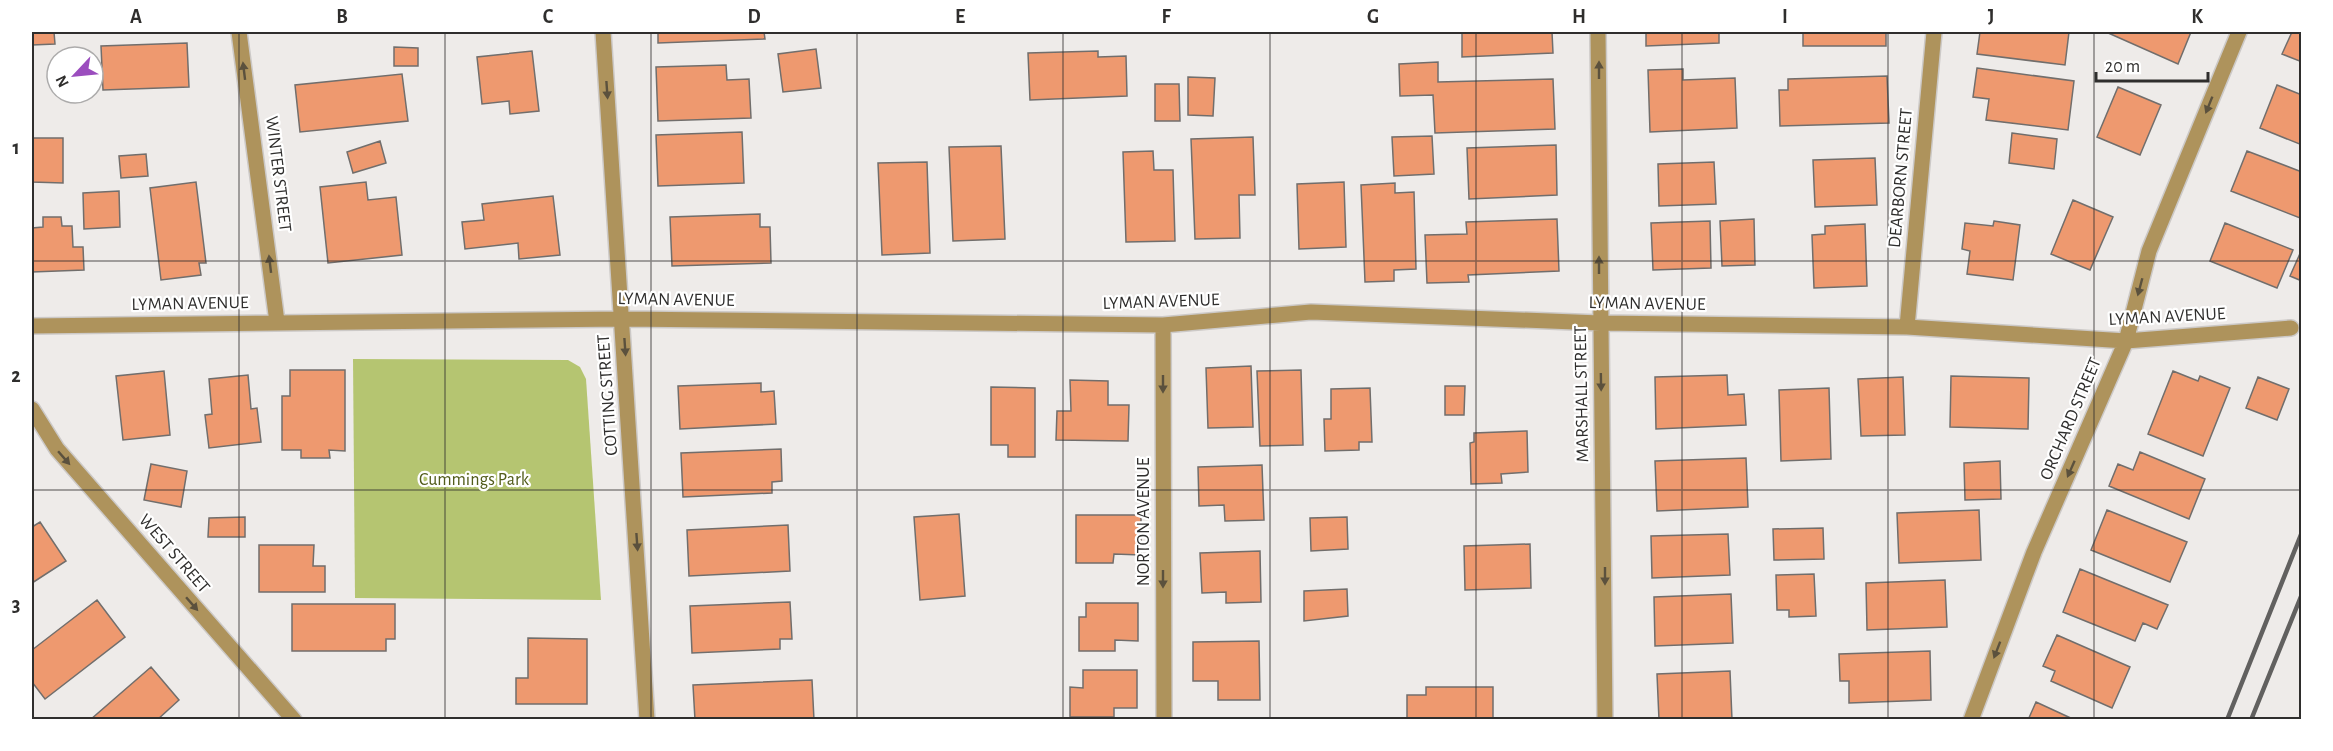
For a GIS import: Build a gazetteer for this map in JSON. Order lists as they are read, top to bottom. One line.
{"streets":{"street":["WINTER STREET","DEARBORN STREET","LYMAN AVENUE","MARSHALL STREET","COTTING STREET","ORCHARD STREET","NORTON AVENUE","WEST STREET"]},"crossings":[["WINTER STREET","LYMAN AVENUE"],["DEARBORN STREET","LYMAN AVENUE"],["LYMAN AVENUE","MARSHALL STREET"],["LYMAN AVENUE","COTTING STREET"],["LYMAN AVENUE","ORCHARD STREET"],["LYMAN AVENUE","NORTON AVENUE"]],"one_way":["WINTER STREET","COTTING STREET","ORCHARD STREET","NORTON AVENUE","WEST STREET"],"parks":["Cummings Park"],"scale_bar":"20 m","north":"bottom left","grid":{"columns":["A","B","C","D","E","F","G","H","I","J","K"],"rows":["1","2","3"]}}
